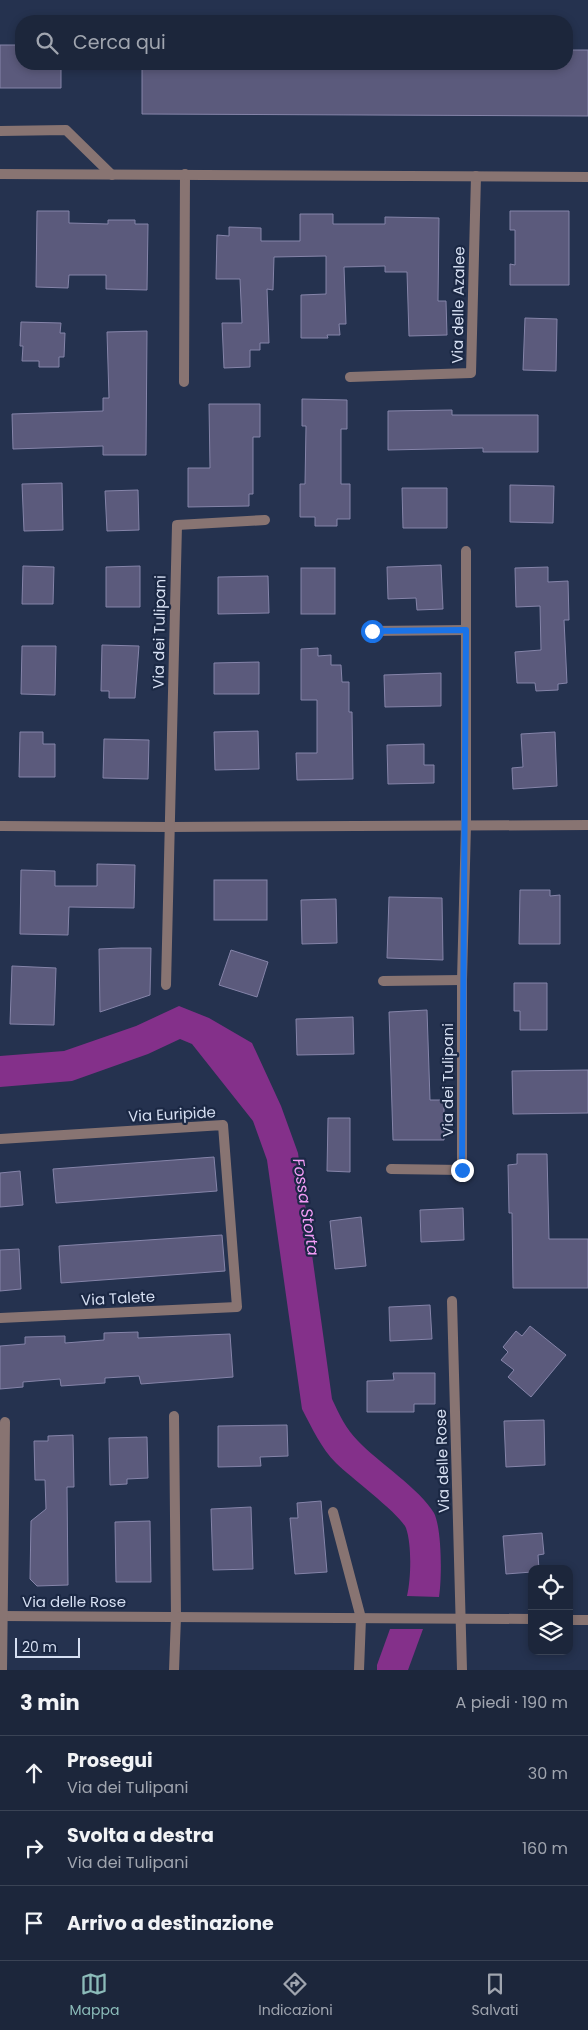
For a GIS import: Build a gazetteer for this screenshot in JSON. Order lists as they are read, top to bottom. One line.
{"streets":{"street":["Via delle Azalee","Via dei Tulipani","Via Euripide","Via Talete","Via delle Rose"]},"crossings":[["Via Euripide","Via Talete"]],"water":["Fossa Storta"],"scale_bar":"20 m","page":{"search":"Cerca qui","scale":"20 m","heading":["3 min","A piedi · 190 m"],"list":[["Prosegui","Via dei Tulipani","30 m"],["Svolta a destra","Via dei Tulipani","160 m"],"Arrivo a destinazione"],"nav":["Mappa","Indicazioni","Salvati"]}}
